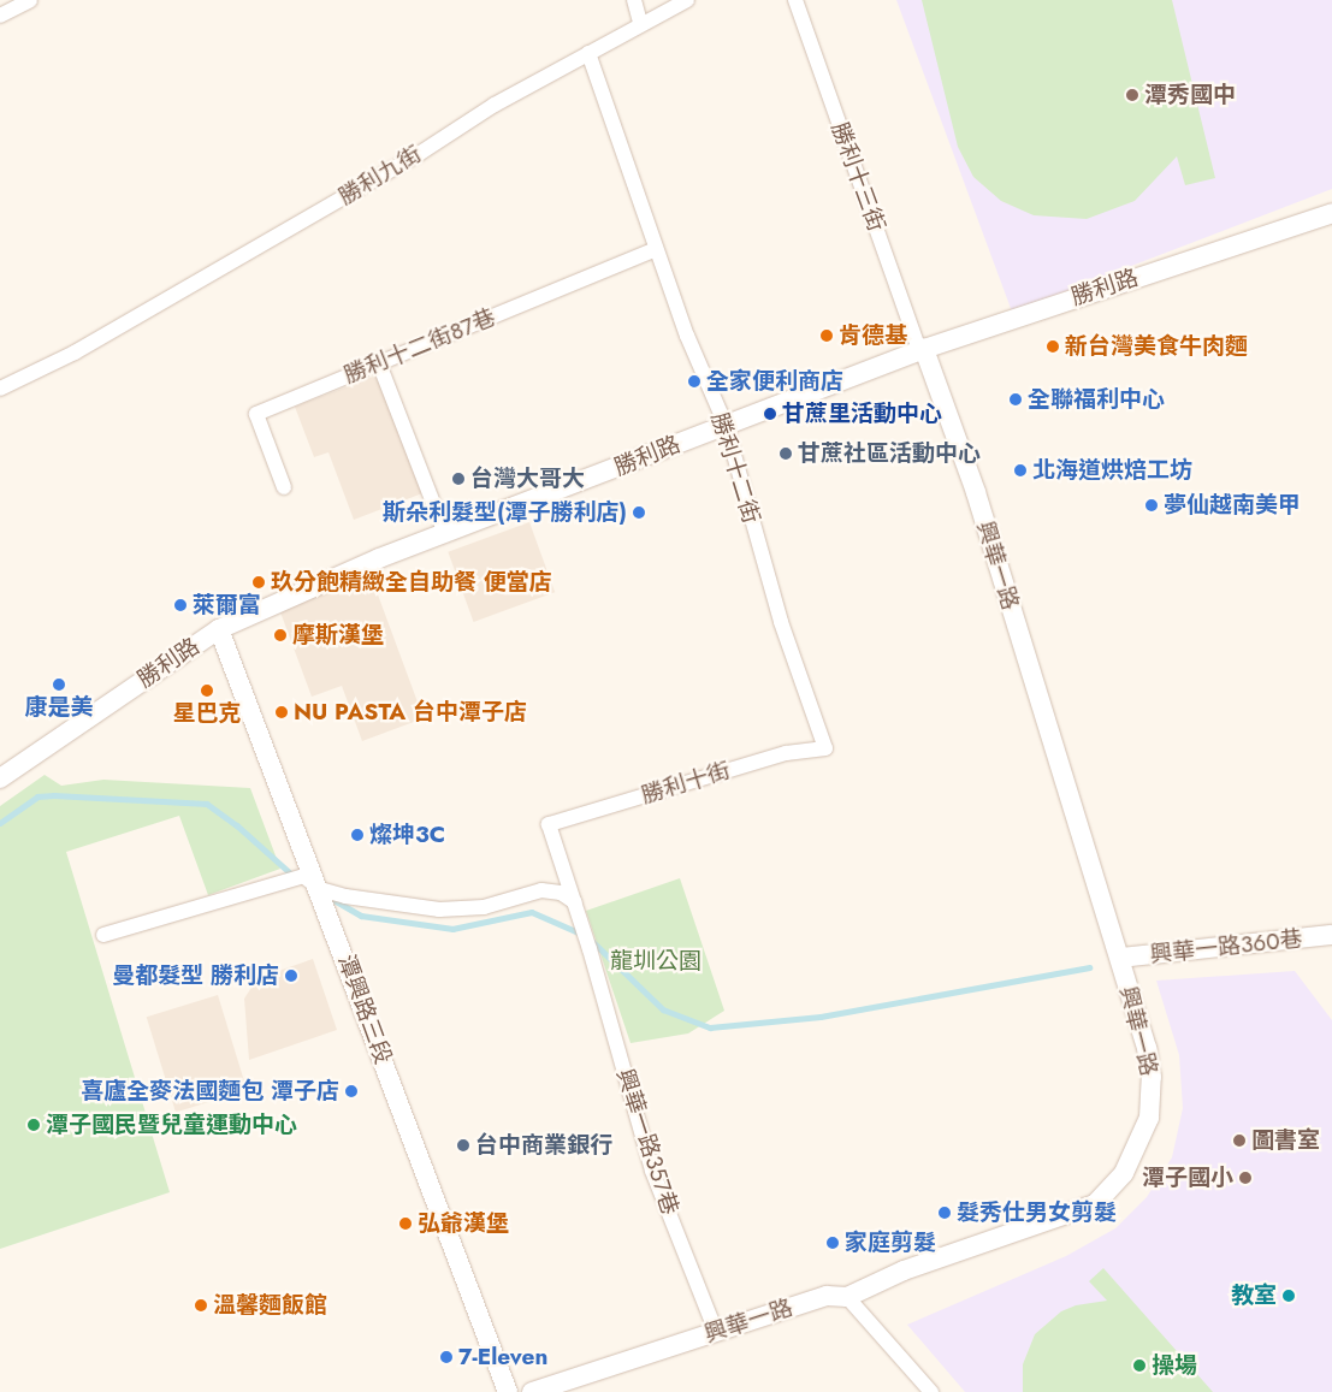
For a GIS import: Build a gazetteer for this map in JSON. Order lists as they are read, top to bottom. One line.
{"streets":{"street":["勝利九街","勝利十三街","勝利路","勝利十二街87巷","勝利十二街","興華一路","勝利十街","興華一路360巷","潭興路三段","興華一路357巷"]},"crossings":[["勝利九街","勝利十二街"],["勝利十三街","勝利路"],["勝利十三街","興華一路"],["勝利路","勝利十二街"],["勝利路","興華一路"],["勝利路","潭興路三段"],["勝利十二街87巷","勝利十二街"],["勝利十二街","勝利十街"],["興華一路","興華一路360巷"],["興華一路","興華一路357巷"],["勝利十街","興華一路357巷"]],"parks":["龍圳公園"],"places":["潭秀國中","肯德基","新台灣美食牛肉麵","全家便利商店","全聯福利中心","甘蔗里活動中心","甘蔗社區活動中心","北海道烘焙工坊","台灣大哥大","夢仙越南美甲","斯朵利髮型(潭子勝利店)","玖分飽精緻全自助餐 便當店","萊爾富","摩斯漢堡","康是美","星巴克","NU PASTA 台中潭子店","燦坤3C","曼都髮型 勝利店","喜廬全麥法國麵包 潭子店","潭子國民暨兒童運動中心","圖書室","台中商業銀行","潭子國小","髮秀仕男女剪髮","弘爺漢堡","家庭剪髮","教室","溫馨麵飯館","7-Eleven","操場"]}
